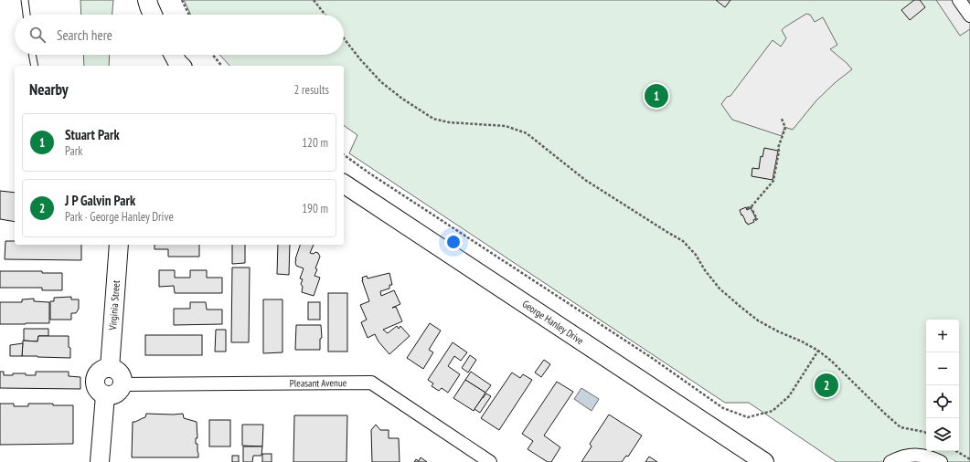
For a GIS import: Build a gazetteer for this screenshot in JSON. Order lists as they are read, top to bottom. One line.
{"streets":{"main road":["Virginia Street","George Hanley Drive"],"street":["Pleasant Avenue"]},"crossings":[["Virginia Street","Pleasant Avenue"]],"page":{"search":"Search here","heading":["Nearby","2 results"],"pins":["1","2"],"list":[{"mark":"1","name":"Stuart Park","note":"Park","value":"120 m"},{"mark":"2","name":"J P Galvin Park","note":"Park · George Hanley Drive","value":"190 m"}],"map_buttons":["+","−"]}}
